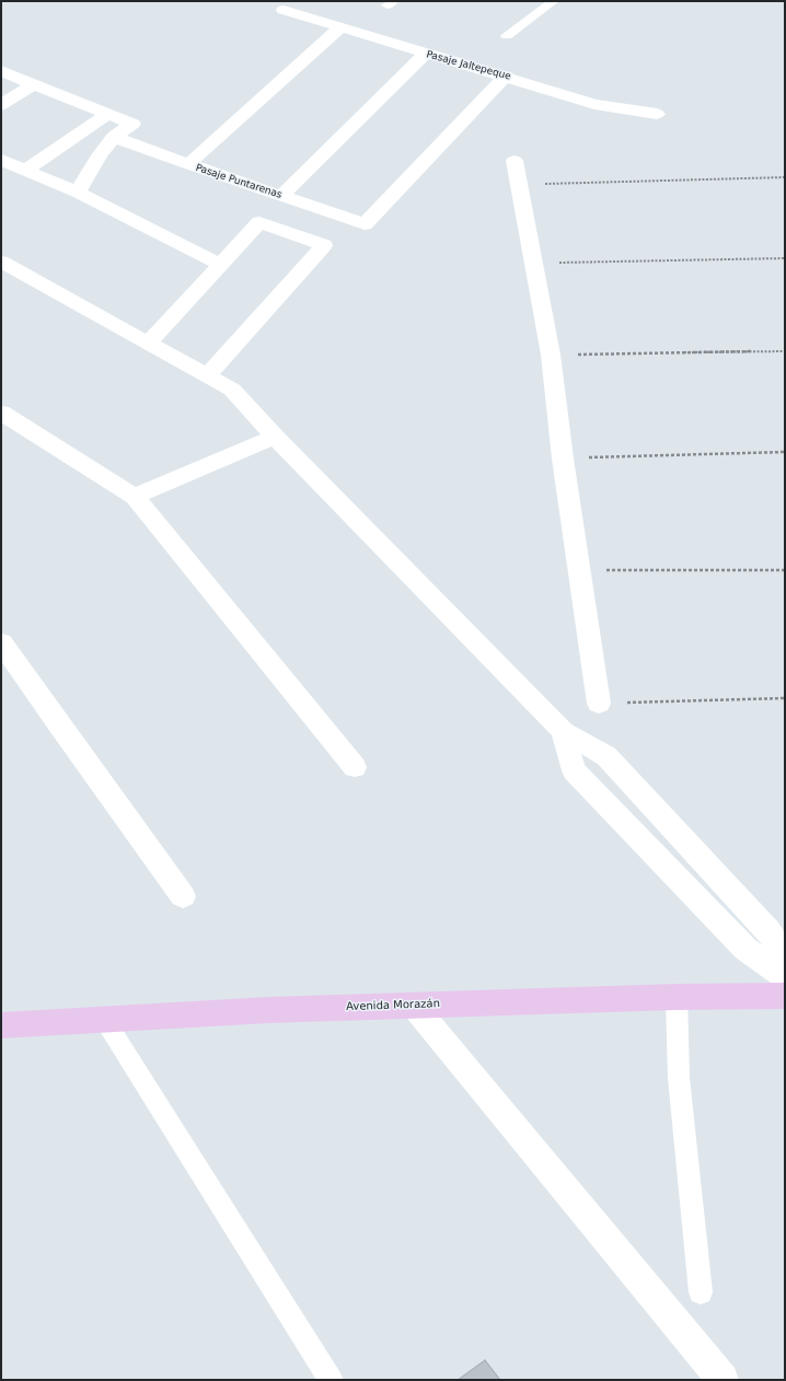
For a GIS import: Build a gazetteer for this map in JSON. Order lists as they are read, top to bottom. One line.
{"streets":{"main road":["Avenida Morazán"],"street":["Pasaje Jaltepeque","Pasaje Puntarenas"]},"crossings":[["Pasaje Jaltepeque","Pasaje Puntarenas"]]}
